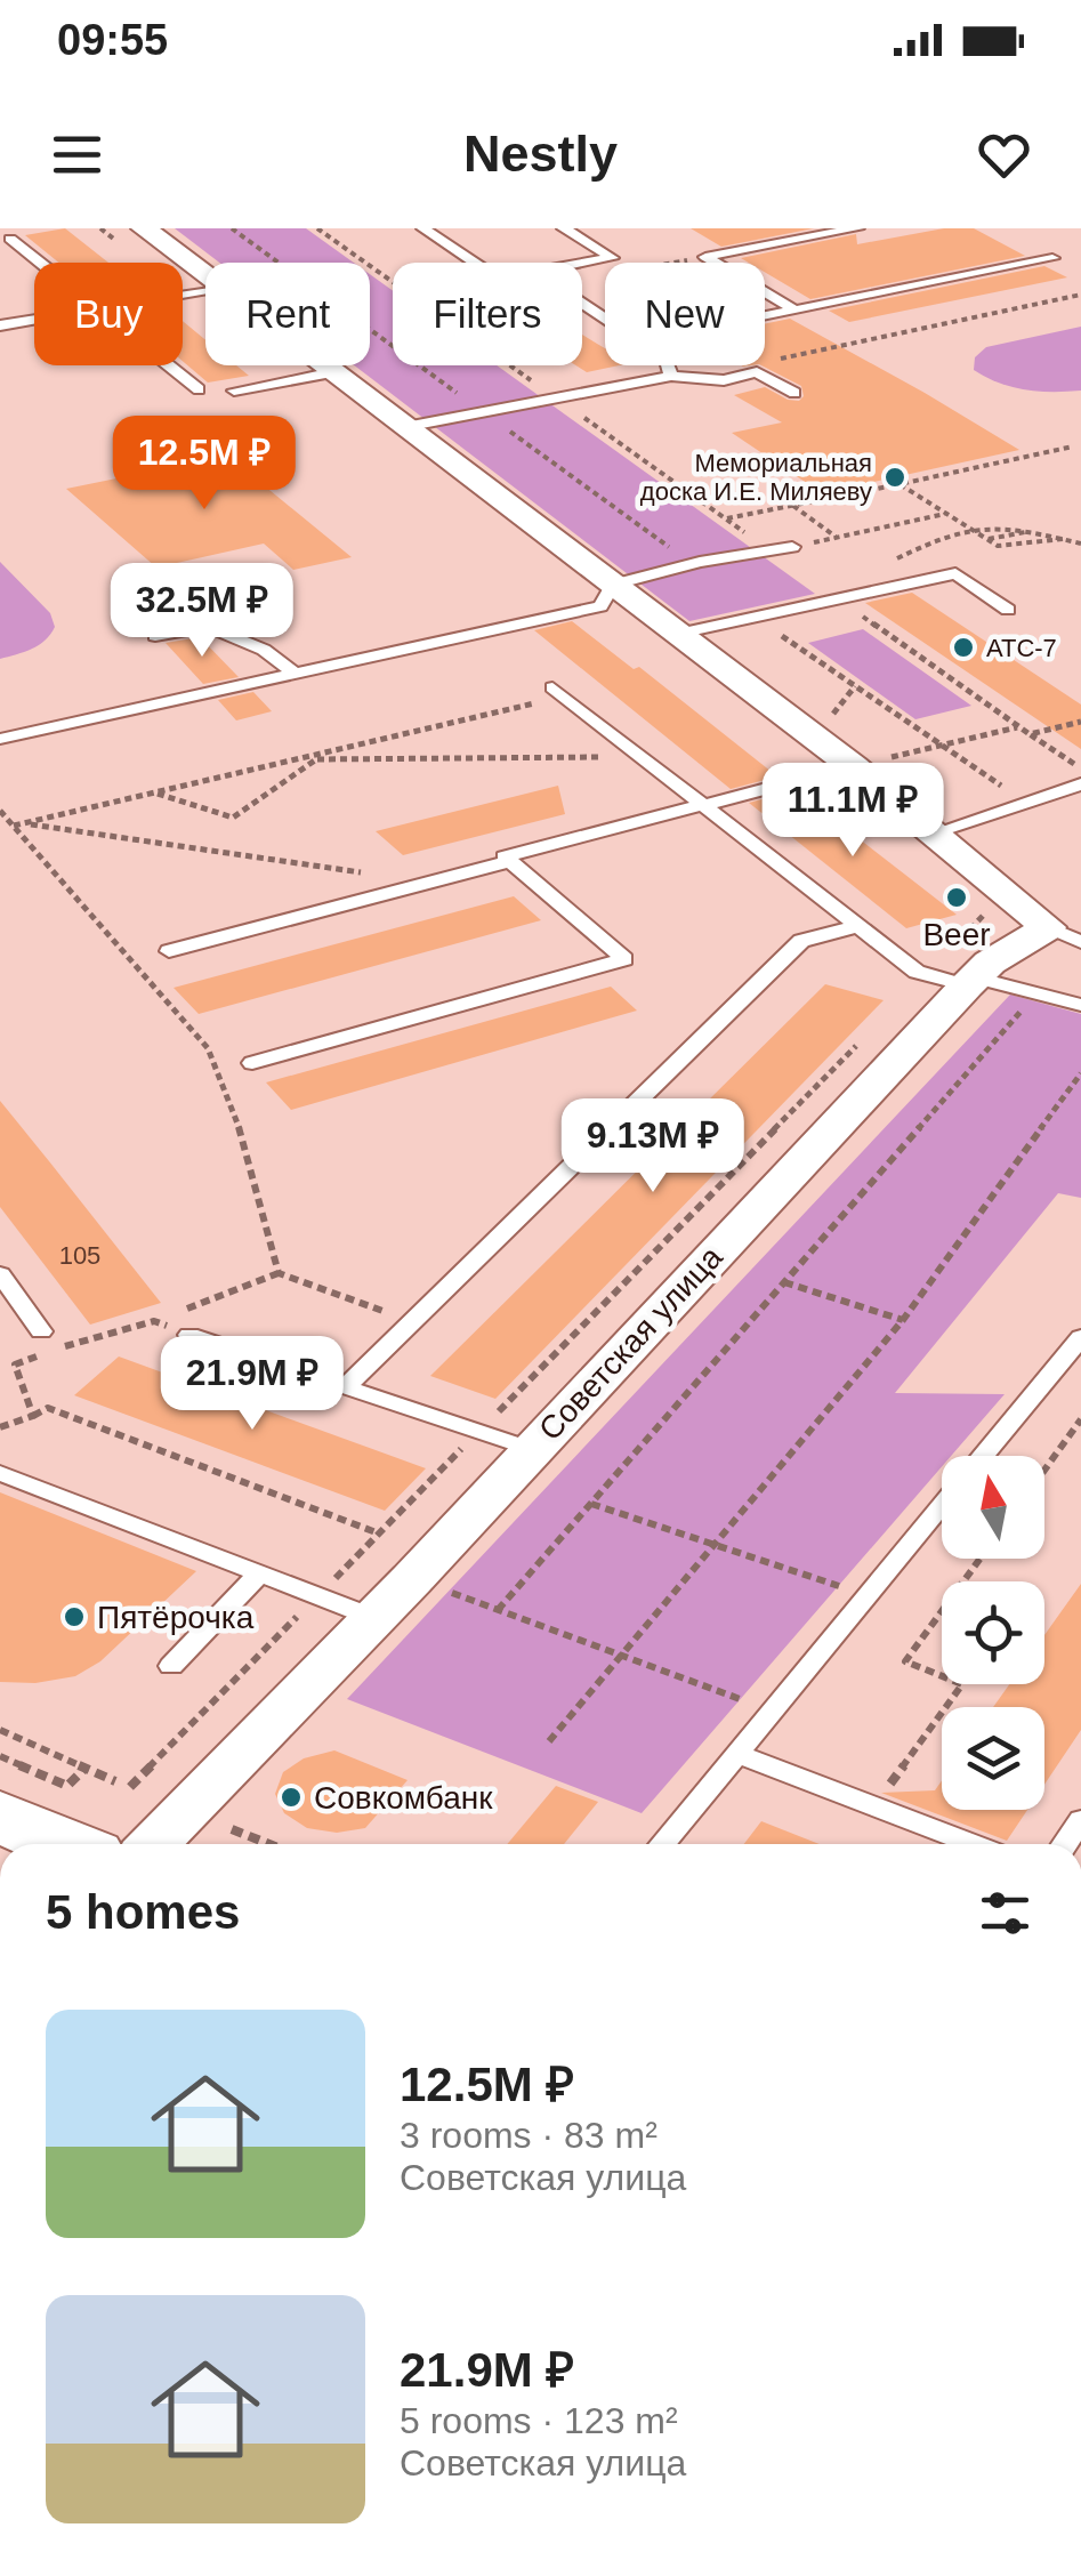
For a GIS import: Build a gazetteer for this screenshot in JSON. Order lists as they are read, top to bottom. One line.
{"streets":{"street":["Советская улица"]},"places":["Мемориальная доска И.Е. Миляеву","АТС-7","Beer","Пятёрочка","Совкомбанк"],"house_numbers":["105"],"north":"top","page":{"status":"09:55","header":"Nestly","chip":["Buy","Rent","Filters","New"],"price":["12.5M ₽","32.5M ₽","11.1M ₽","9.13M ₽","21.9M ₽"],"heading":"5 homes","list":[{"name":"12.5M ₽","note":"3 rooms · 83 m² · Советская улица"},{"name":"21.9M ₽","note":"5 rooms · 123 m² · Советская улица"}]}}
